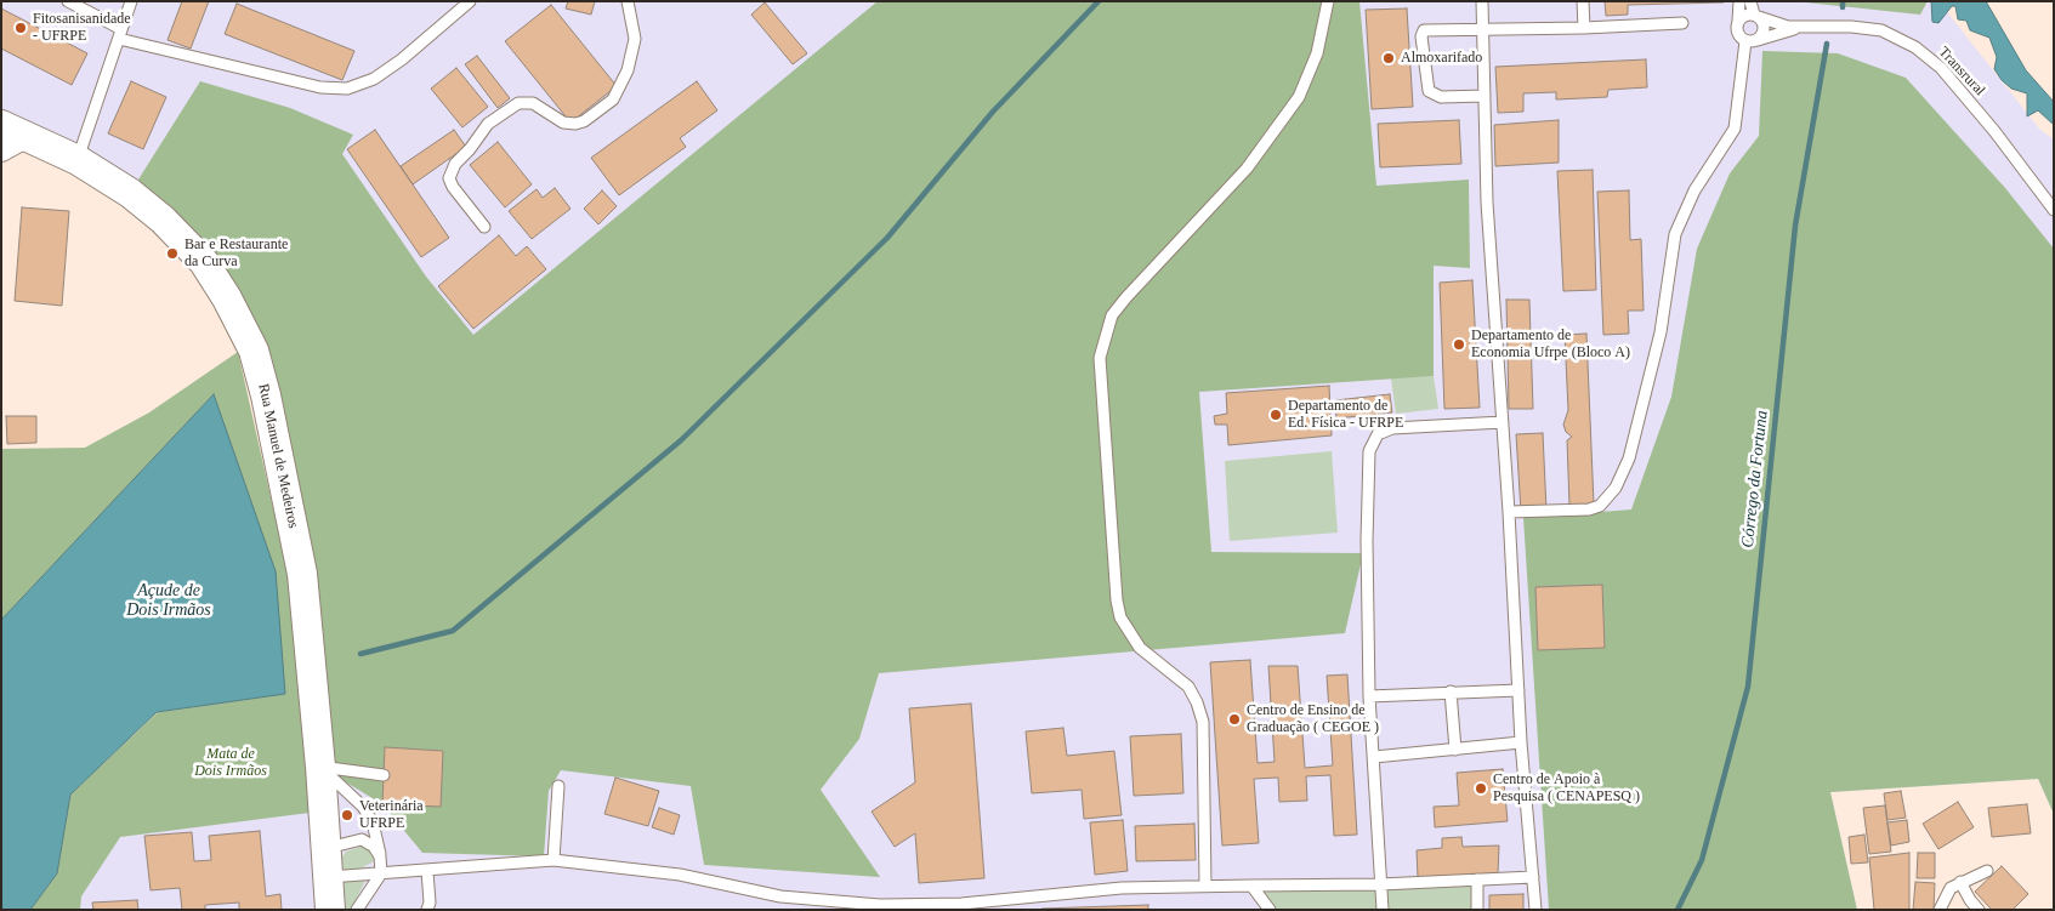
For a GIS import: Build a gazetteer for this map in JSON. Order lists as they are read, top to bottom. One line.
{"streets":{"main road":["Rua Manuel de Medeiros"],"lane":["Transrural"]},"water":["Córrego da Fortuna","Açude de Dois Irmãos"],"parks":["Mata de Dois Irmãos"],"places":["Fitosanisanidade - UFRPE","Almoxarifado","Bar e Restaurante da Curva","Departamento de Economia Ufrpe (Bloco A)","Departamento de Ed. Física - UFRPE","Centro de Ensino de Graduação ( CEGOE )","Centro de Apoio à Pesquisa ( CENAPESQ )","Veterinária UFRPE"]}
